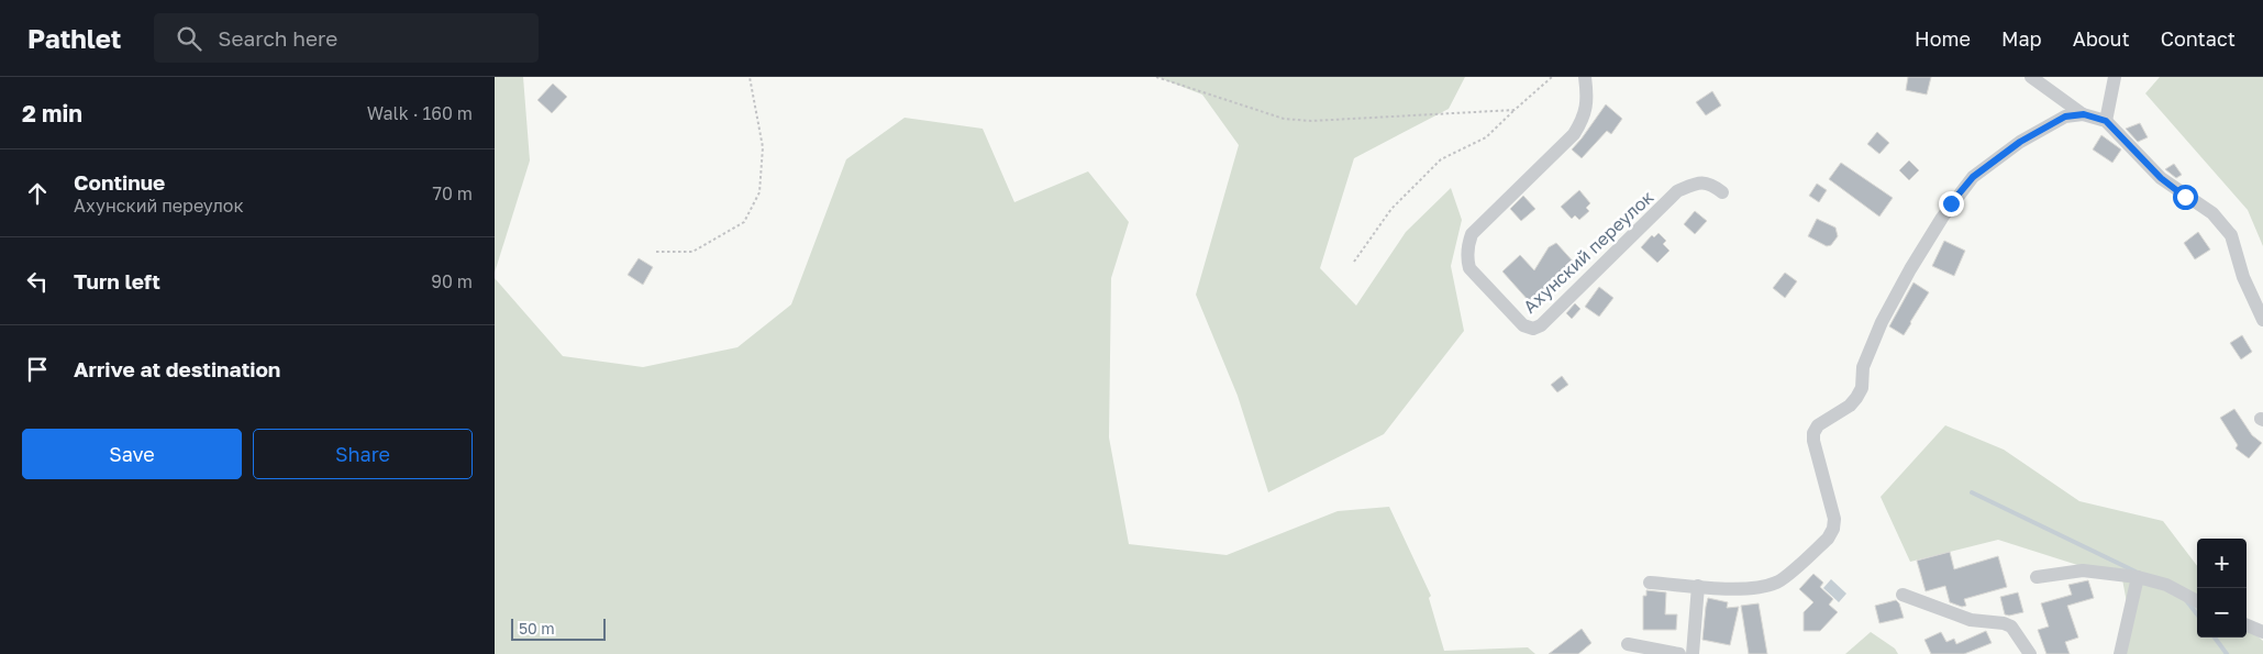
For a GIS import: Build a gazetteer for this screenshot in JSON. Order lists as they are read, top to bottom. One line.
{"streets":{"street":["Ахунский переулок"]},"scale_bar":"50 m","page":{"header":"Pathlet","search":"Search here","nav":["Home","Map","About","Contact"],"heading":["2 min","Walk · 160 m"],"list":[["Continue","Ахунский переулок","70 m"],["Turn left","90 m"],"Arrive at destination"],"buttons":["Save","Share"],"map_buttons":["+","−"],"scale":"50 m"}}
